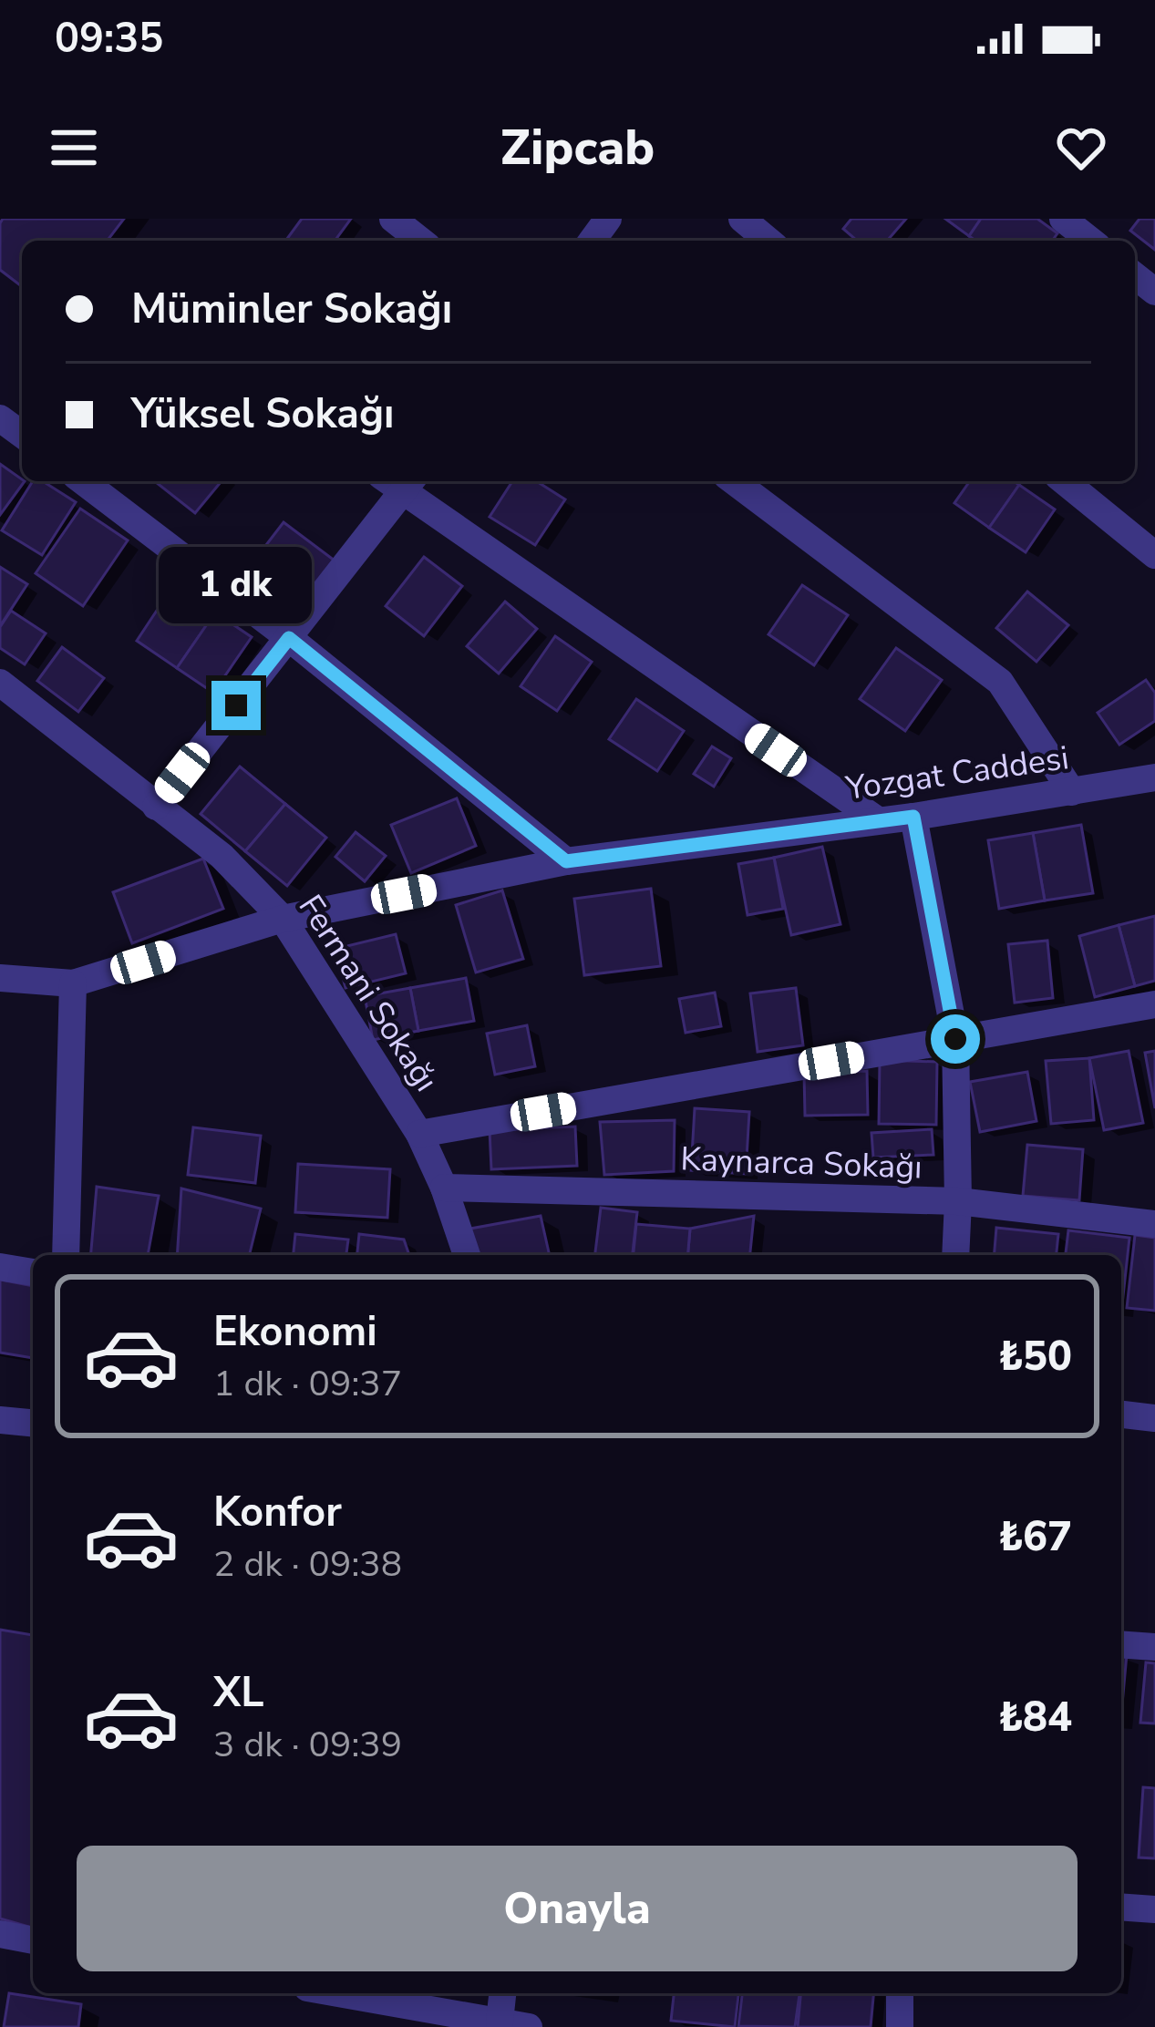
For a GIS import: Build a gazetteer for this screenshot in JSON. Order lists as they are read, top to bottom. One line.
{"streets":{"street":["Yozgat Caddesi","Fermani Sokağı","Kaynarca Sokağı"]},"crossings":[["Yozgat Caddesi","Fermani Sokağı"],["Fermani Sokağı","Kaynarca Sokağı"]],"page":{"status":"09:35","header":"Zipcab","banner":["Müminler Sokağı","Yüksel Sokağı"],"bubble":"1 dk","list":[{"name":"Ekonomi","note":"1 dk · 09:37","value":"₺50"},{"name":"Konfor","note":"2 dk · 09:38","value":"₺67"},{"name":"XL","note":"3 dk · 09:39","value":"₺84"}],"buttons":"Onayla"}}
